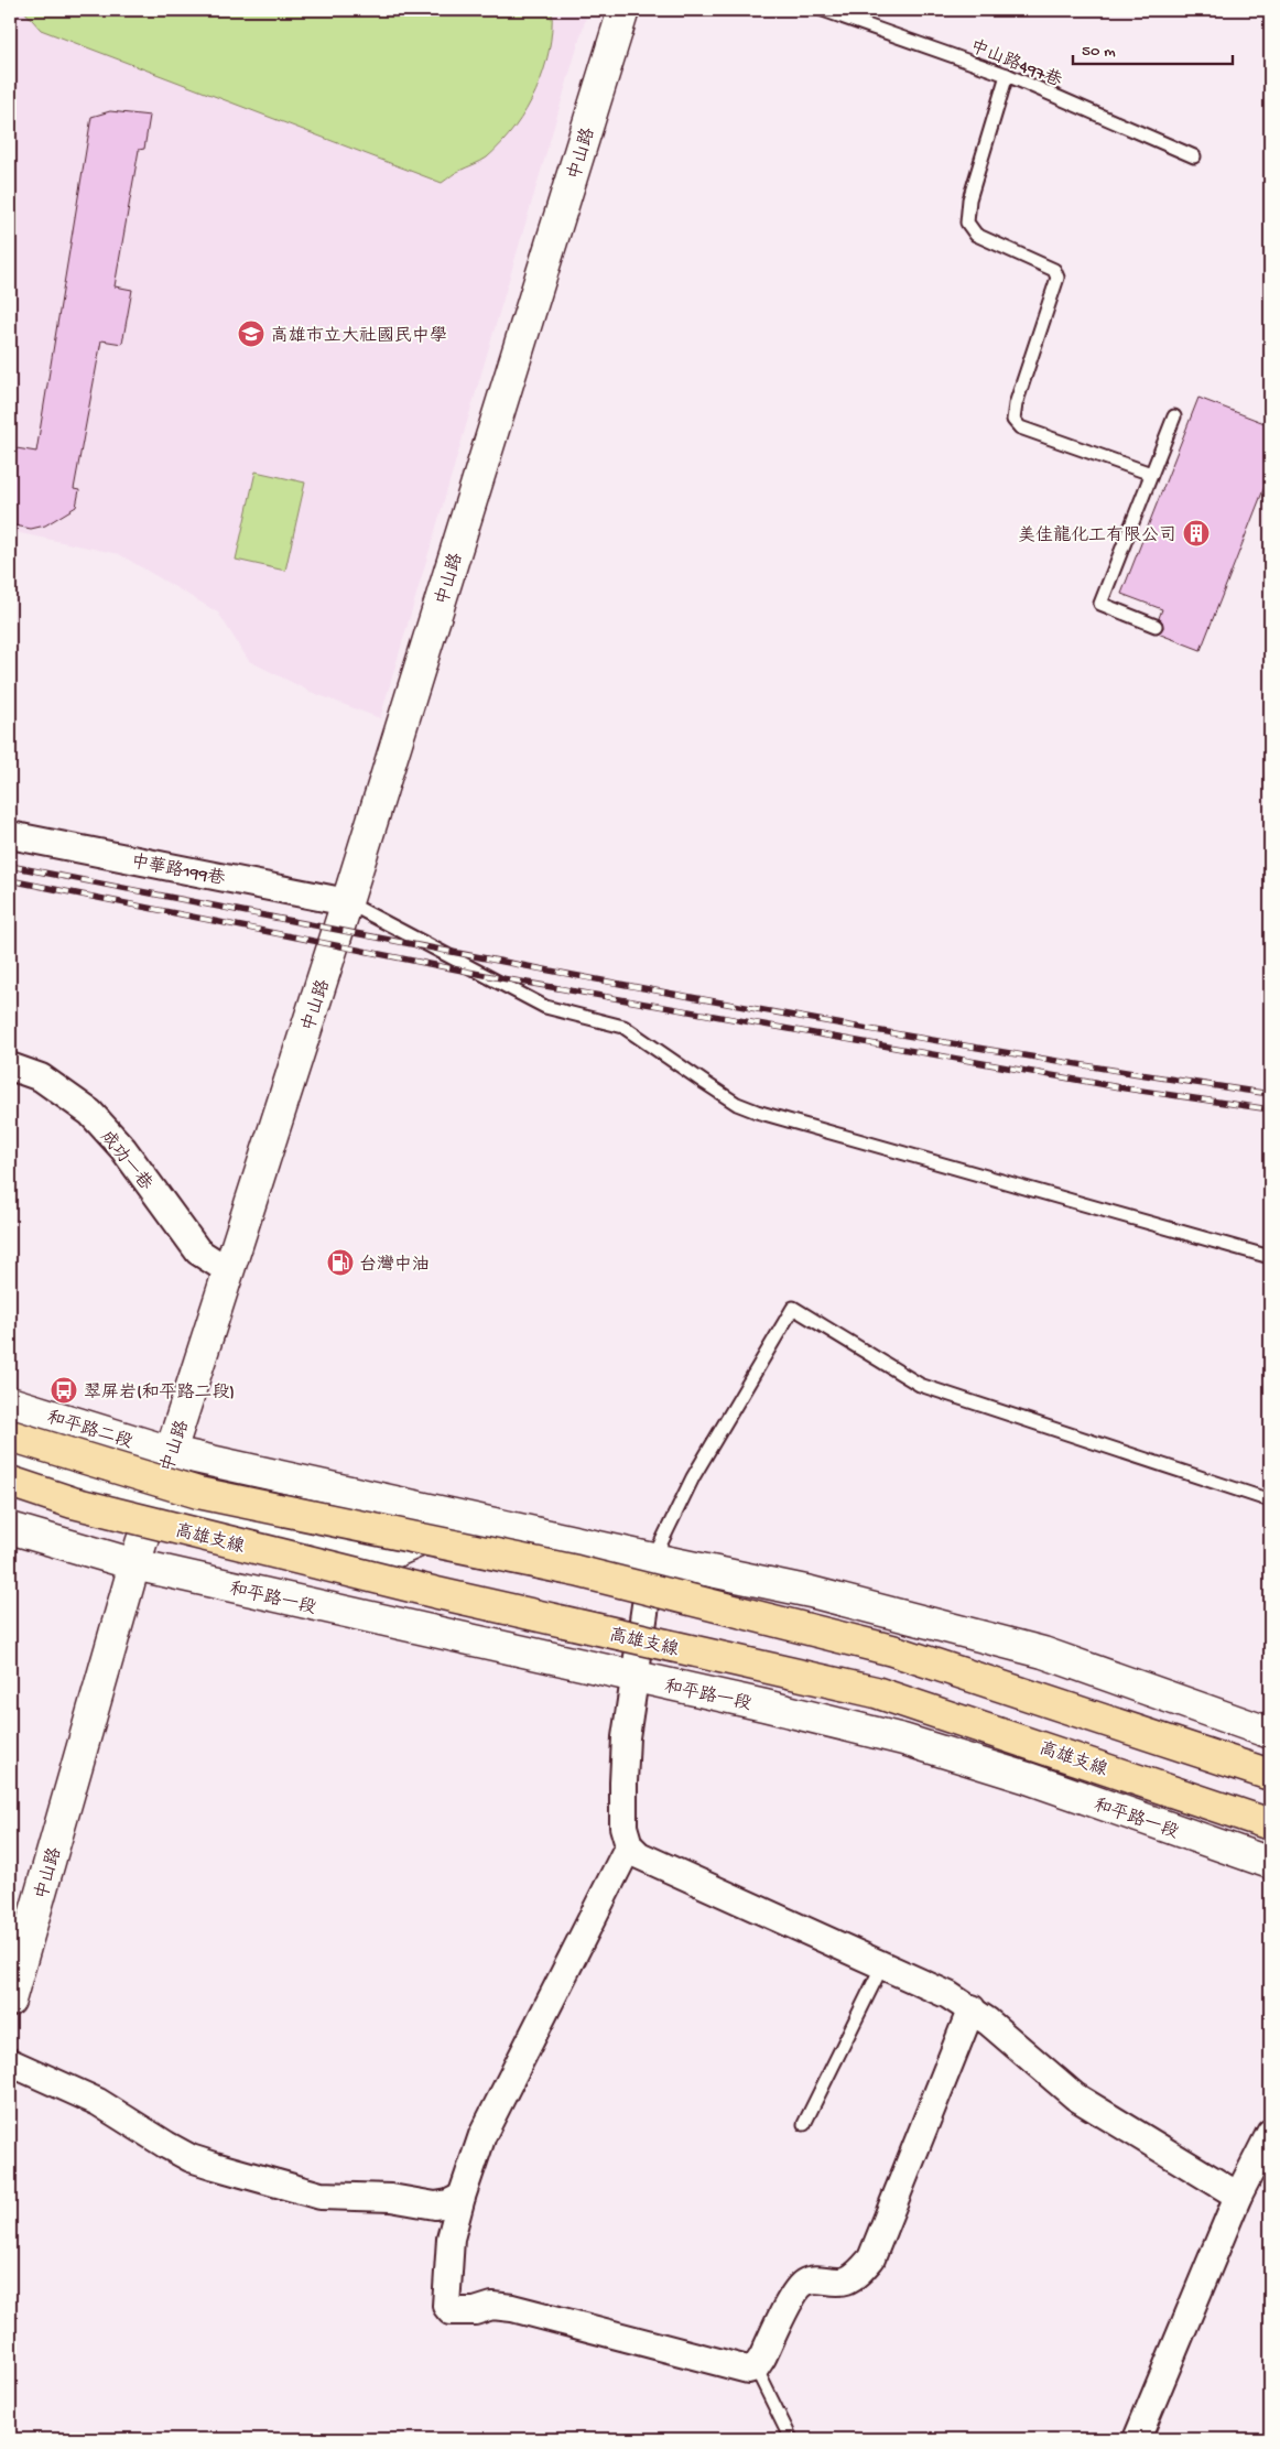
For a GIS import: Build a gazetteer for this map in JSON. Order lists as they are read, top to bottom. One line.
{"streets":{"highway":["高雄支線"],"street":["中山路","中華路199巷","成功一巷","和平路二段","和平路一段"],"lane":["中山路497巷"]},"crossings":[["中山路","中華路199巷"],["中山路","成功一巷"],["中山路","和平路二段"],["中山路","和平路一段"]],"places":{"school or university":["高雄市立大社國民中學"],"building":["美佳龍化工有限公司"],"fuel station":["台灣中油"],"bus stop":["翠屏岩(和平路二段)"]},"scale_bar":"50 m"}
